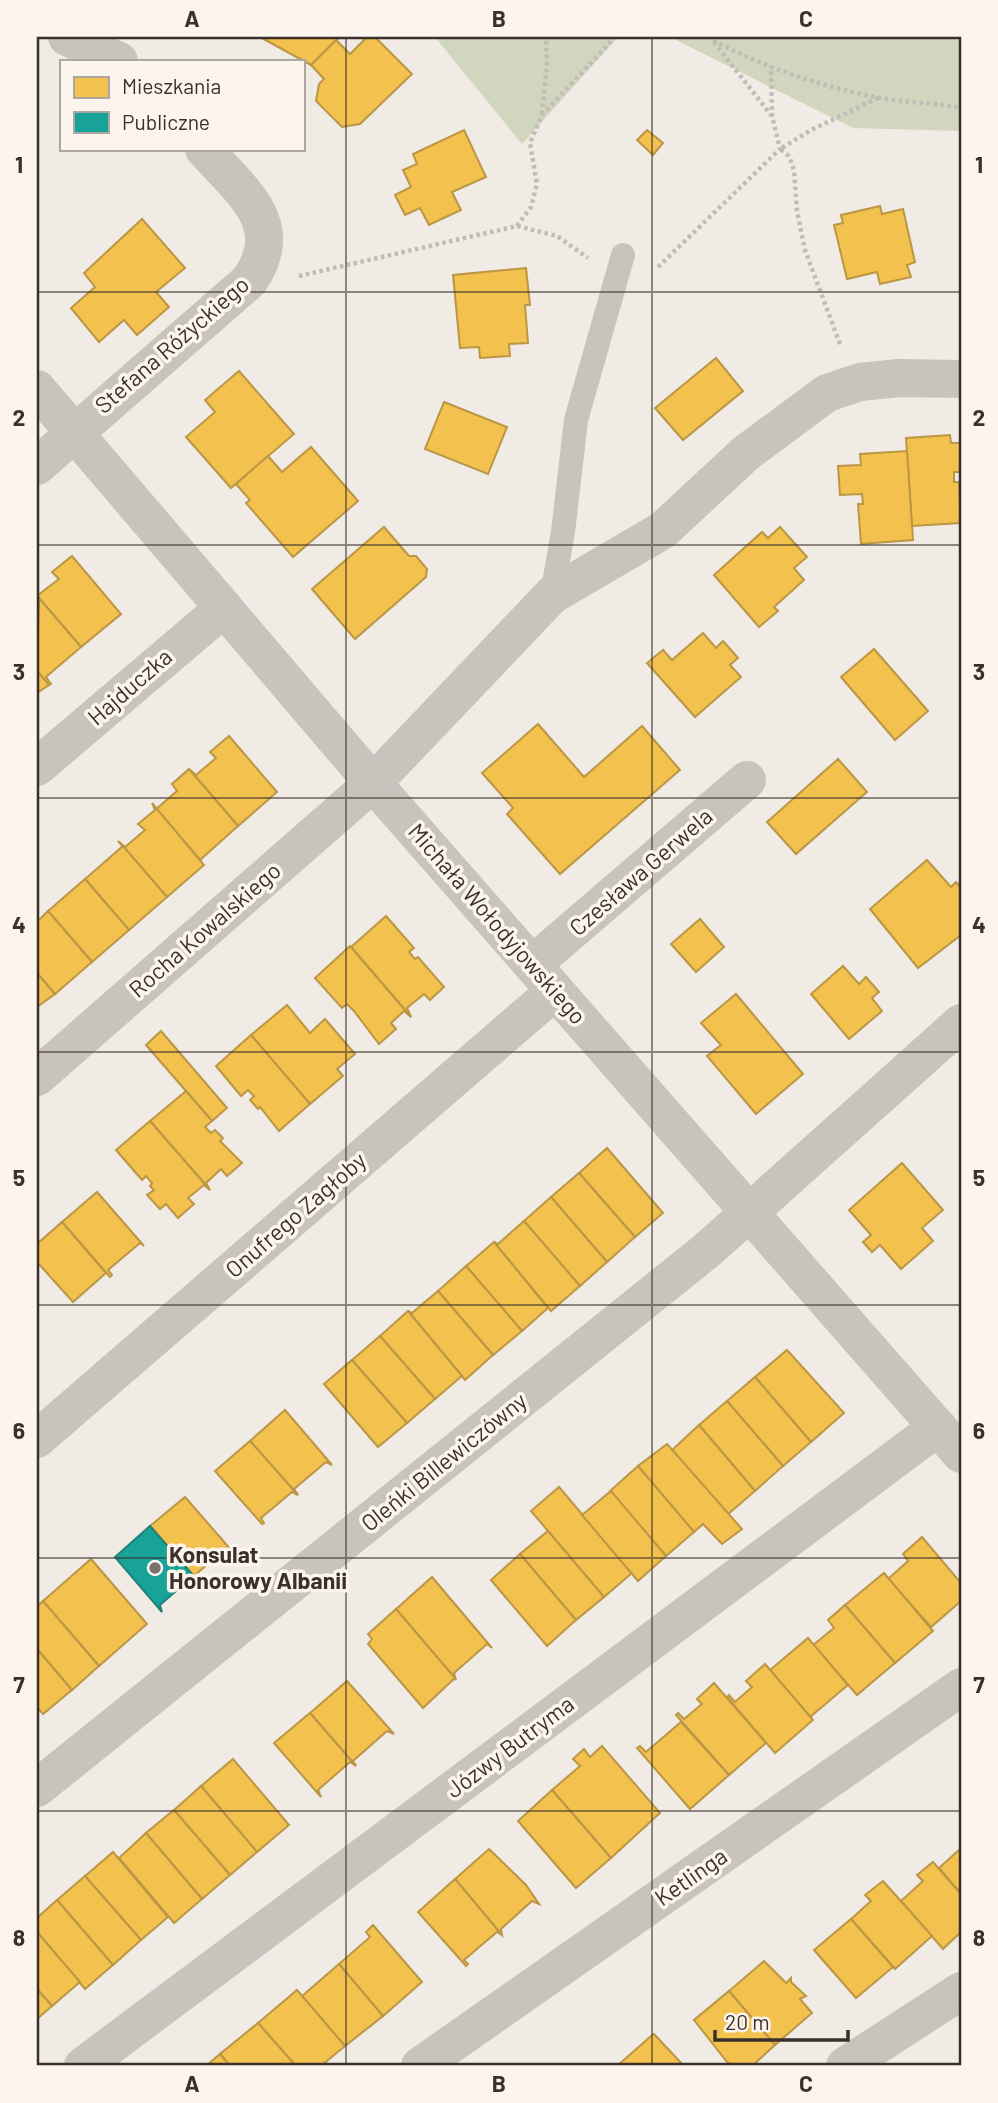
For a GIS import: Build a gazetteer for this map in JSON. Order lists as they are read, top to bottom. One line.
{"streets":{"street":["Stefana Różyckiego","Hajduczka","Czesława Gerwela","Michała Wołodyjowskiego","Rocha Kowalskiego","Onufrego Zagłoby","Oleńki Billewiczówny","Józwy Butryma","Ketlinga"]},"crossings":[["Stefana Różyckiego","Michała Wołodyjowskiego"],["Hajduczka","Michała Wołodyjowskiego"],["Czesława Gerwela","Michała Wołodyjowskiego"],["Czesława Gerwela","Onufrego Zagłoby"],["Michała Wołodyjowskiego","Rocha Kowalskiego"],["Michała Wołodyjowskiego","Onufrego Zagłoby"],["Michała Wołodyjowskiego","Oleńki Billewiczówny"],["Michała Wołodyjowskiego","Józwy Butryma"]],"places":["Konsulat Honorowy Albanii"],"legend":["Mieszkania","Publiczne"],"scale_bar":"20 m","grid":{"columns":["A","B","C"],"rows":["1","2","3","4","5","6","7","8"]}}
